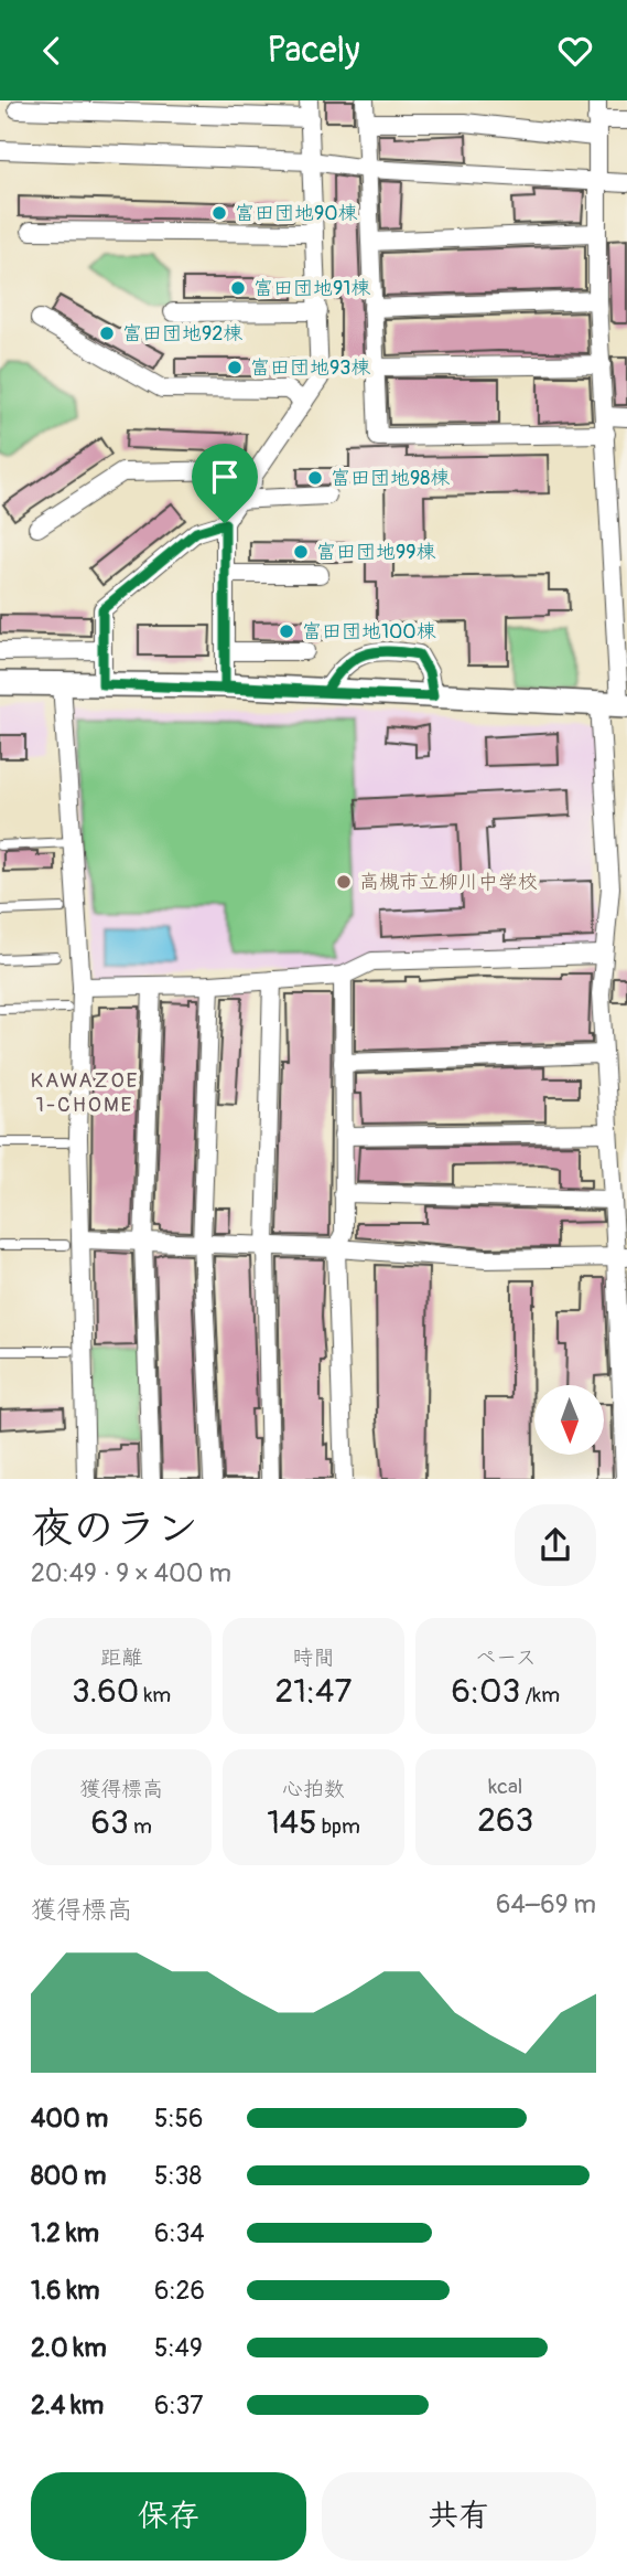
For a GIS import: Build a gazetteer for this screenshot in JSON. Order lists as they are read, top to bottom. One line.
{"districts":["KAWAZOE 1-CHOME"],"places":["富田団地90棟","富田団地91棟","富田団地92棟","富田団地93棟","富田団地98棟","富田団地99棟","富田団地100棟","高槻市立柳川中学校"],"north":"bottom","page":{"header":"Pacely","heading":["夜のラン","20:49 · 9 × 400 m"],"stats":[["距離","3.60 km"],["時間","21:47"],["ペース","6:03 /km"],["獲得標高","63 m"],["心拍数","145 bpm"],["kcal","263"]],"chart":["獲得標高","64–69 m"],"list":[{"name":"400 m","note":"5:56"},{"name":"800 m","note":"5:38"},{"name":"1.2 km","note":"6:34"},{"name":"1.6 km","note":"6:26"},{"name":"2.0 km","note":"5:49"},{"name":"2.4 km","note":"6:37"}],"buttons":["保存","共有"]}}
